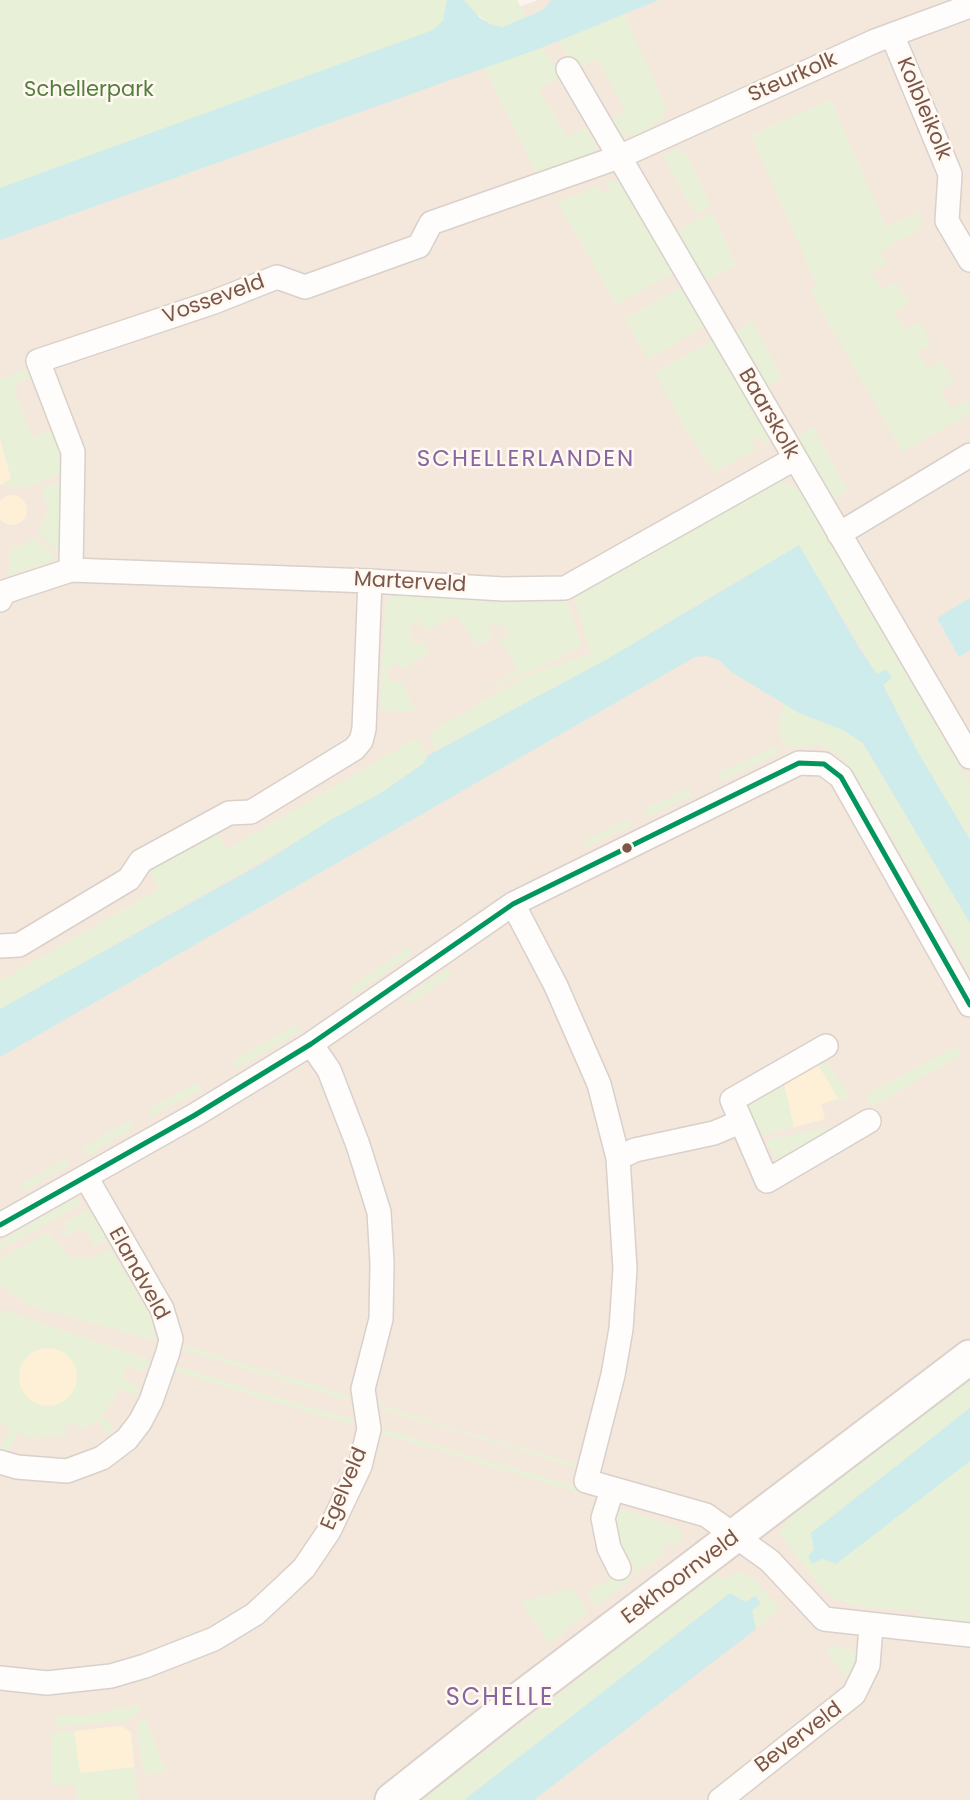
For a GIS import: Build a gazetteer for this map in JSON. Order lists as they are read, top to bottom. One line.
{"streets":{"street":["Steurkolk","Kolbleikolk","Vosseveld","Baarskolk","Marterveld","Elandveld","Egelveld","Eekhoornveld","Beverveld"]},"crossings":[["Steurkolk","Kolbleikolk"],["Steurkolk","Vosseveld"],["Steurkolk","Baarskolk"],["Vosseveld","Baarskolk"],["Vosseveld","Marterveld"],["Baarskolk","Marterveld"]],"districts":["SCHELLERLANDEN","SCHELLE"],"parks":["Schellerpark"]}
